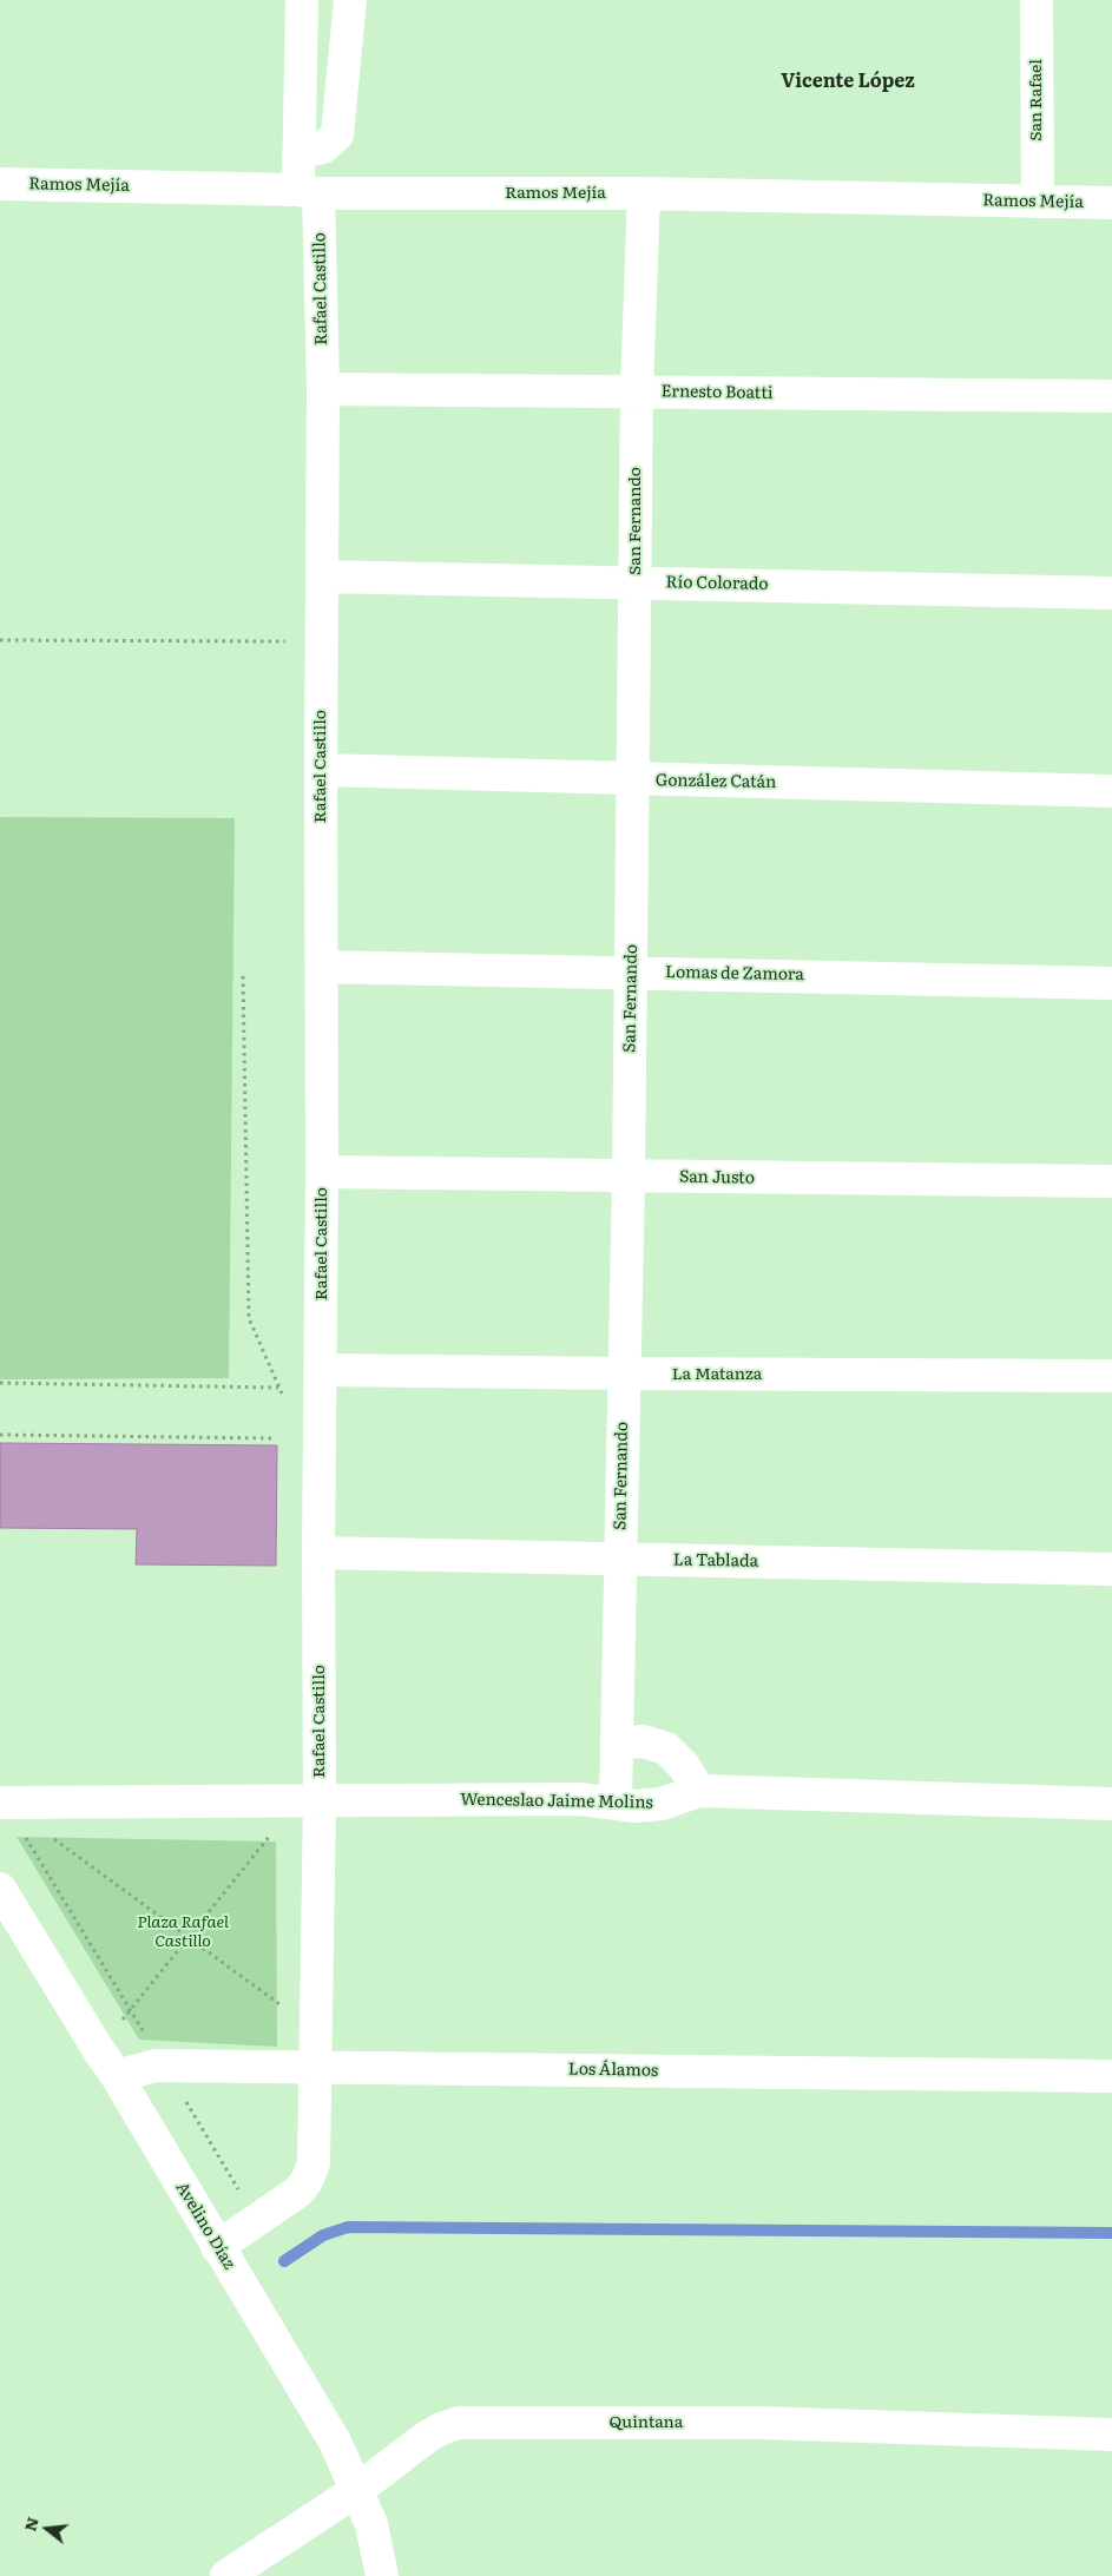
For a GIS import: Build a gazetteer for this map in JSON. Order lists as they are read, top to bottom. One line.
{"streets":{"street":["San Rafael","Ramos Mejía","Rafael Castillo","Ernesto Boatti","San Fernando","Río Colorado","González Catán","Lomas de Zamora","San Justo","La Matanza","La Tablada","Wenceslao Jaime Molins","Los Álamos","Avelino Díaz","Quintana"]},"crossings":[["San Rafael","Ramos Mejía"],["Ramos Mejía","Rafael Castillo"],["Ramos Mejía","San Fernando"],["Rafael Castillo","Ernesto Boatti"],["Rafael Castillo","Río Colorado"],["Rafael Castillo","González Catán"],["Rafael Castillo","Lomas de Zamora"],["Rafael Castillo","San Justo"],["Rafael Castillo","La Matanza"],["Rafael Castillo","La Tablada"],["Rafael Castillo","Wenceslao Jaime Molins"],["Rafael Castillo","Los Álamos"],["Rafael Castillo","Avelino Díaz"],["Ernesto Boatti","San Fernando"],["San Fernando","Río Colorado"],["San Fernando","González Catán"],["San Fernando","Lomas de Zamora"],["San Fernando","San Justo"],["San Fernando","La Matanza"],["San Fernando","La Tablada"],["San Fernando","Wenceslao Jaime Molins"],["Los Álamos","Avelino Díaz"],["Avelino Díaz","Quintana"]],"districts":["Vicente López"],"parks":["Plaza Rafael Castillo"],"north":"left"}
